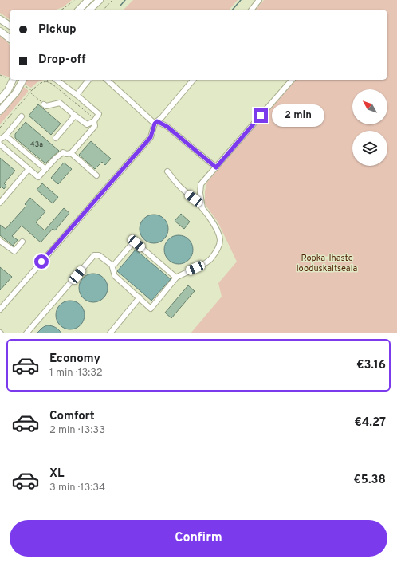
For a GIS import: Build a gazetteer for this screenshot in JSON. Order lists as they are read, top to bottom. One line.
{"parks":["Ropka-Ihaste looduskaitseala"],"house_numbers":["43a"],"north":"top left","page":{"banner":["Pickup","Drop-off"],"bubble":"2 min","list":[{"name":"Economy","note":"1 min · 13:32","value":"€3.16"},{"name":"Comfort","note":"2 min · 13:33","value":"€4.27"},{"name":"XL","note":"3 min · 13:34","value":"€5.38"}],"buttons":"Confirm"}}
